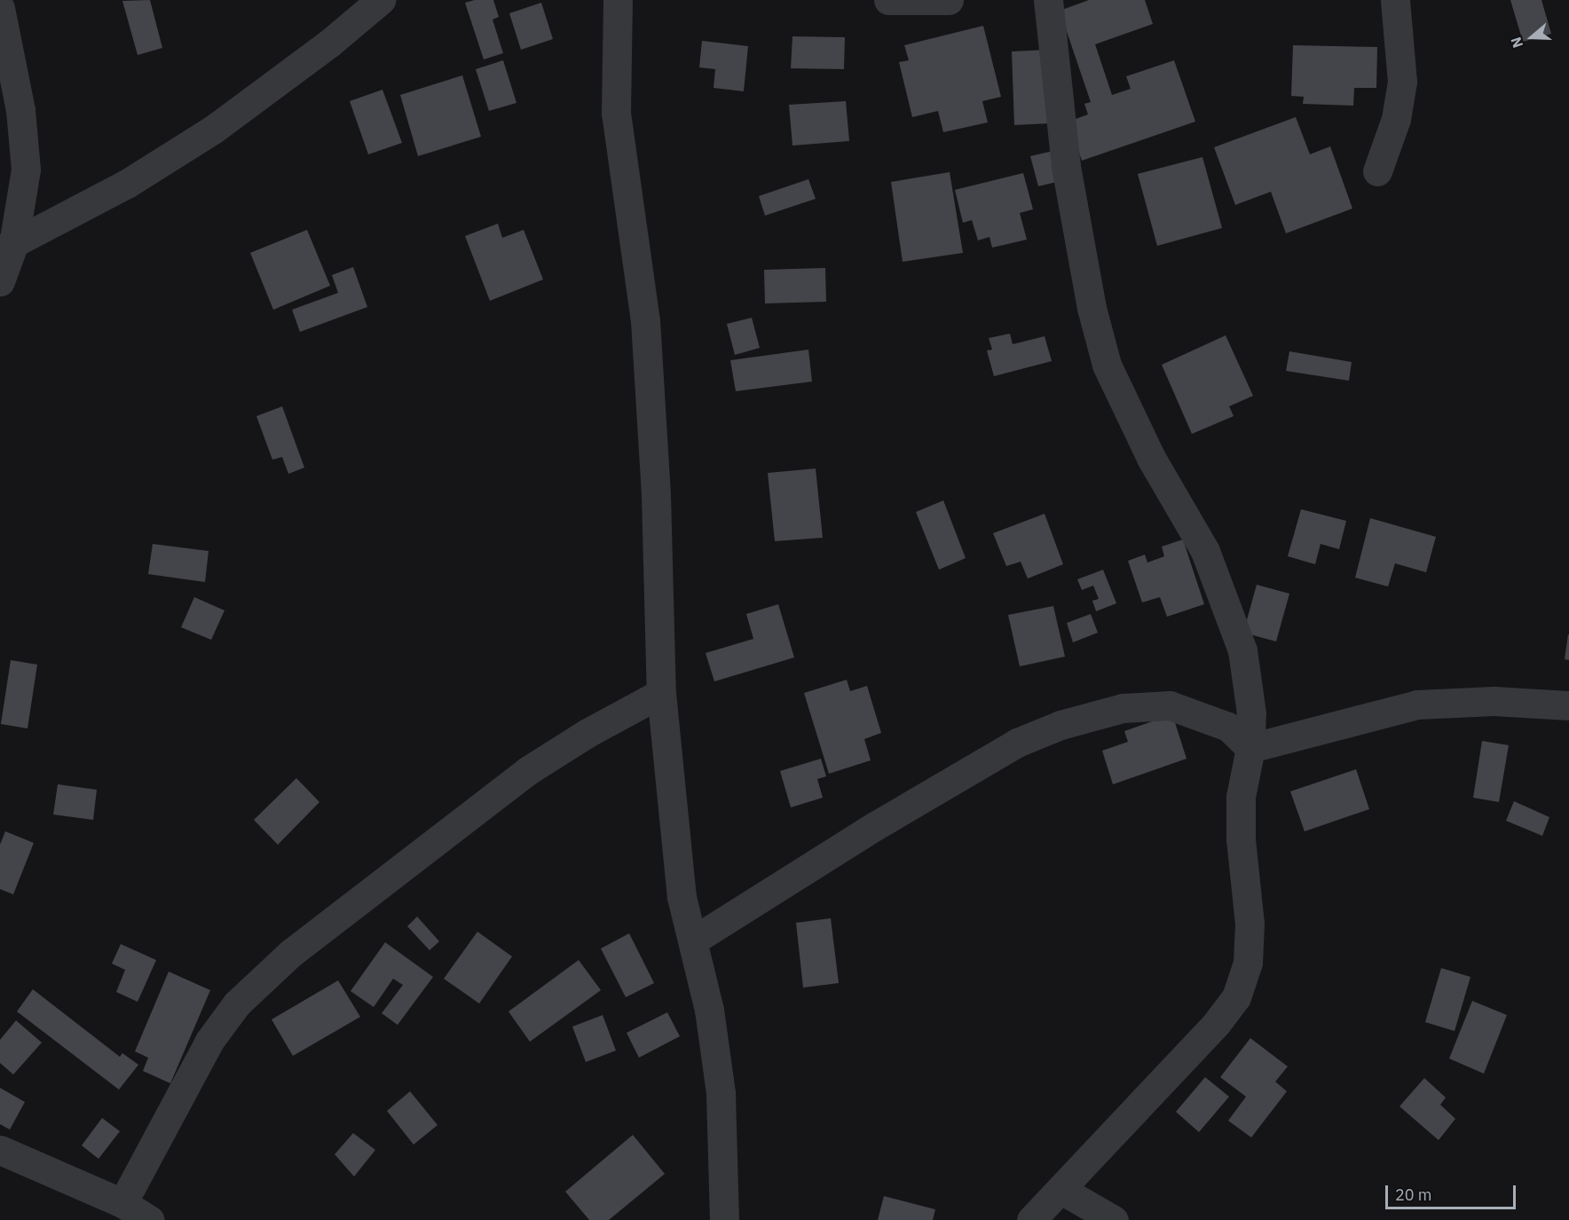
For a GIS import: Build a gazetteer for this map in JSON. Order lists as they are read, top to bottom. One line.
{"scale_bar":"20 m","north":"left"}
